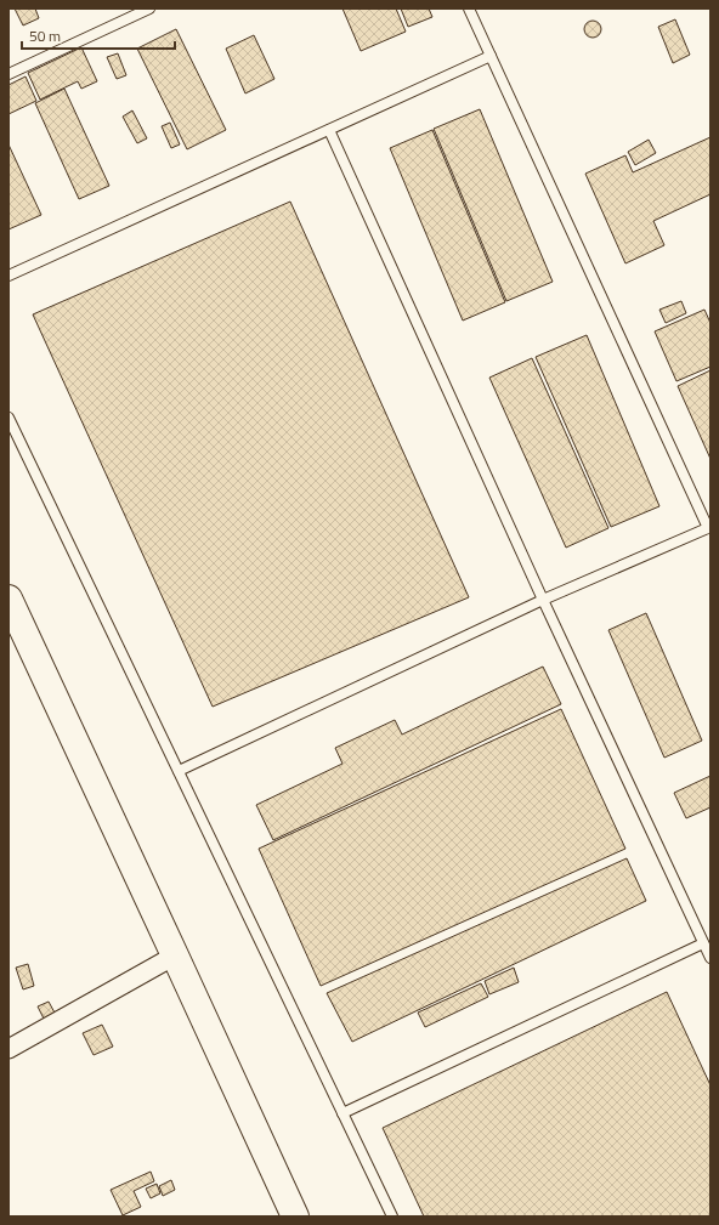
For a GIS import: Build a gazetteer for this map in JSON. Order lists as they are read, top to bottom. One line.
{"scale_bar":"50 m"}
